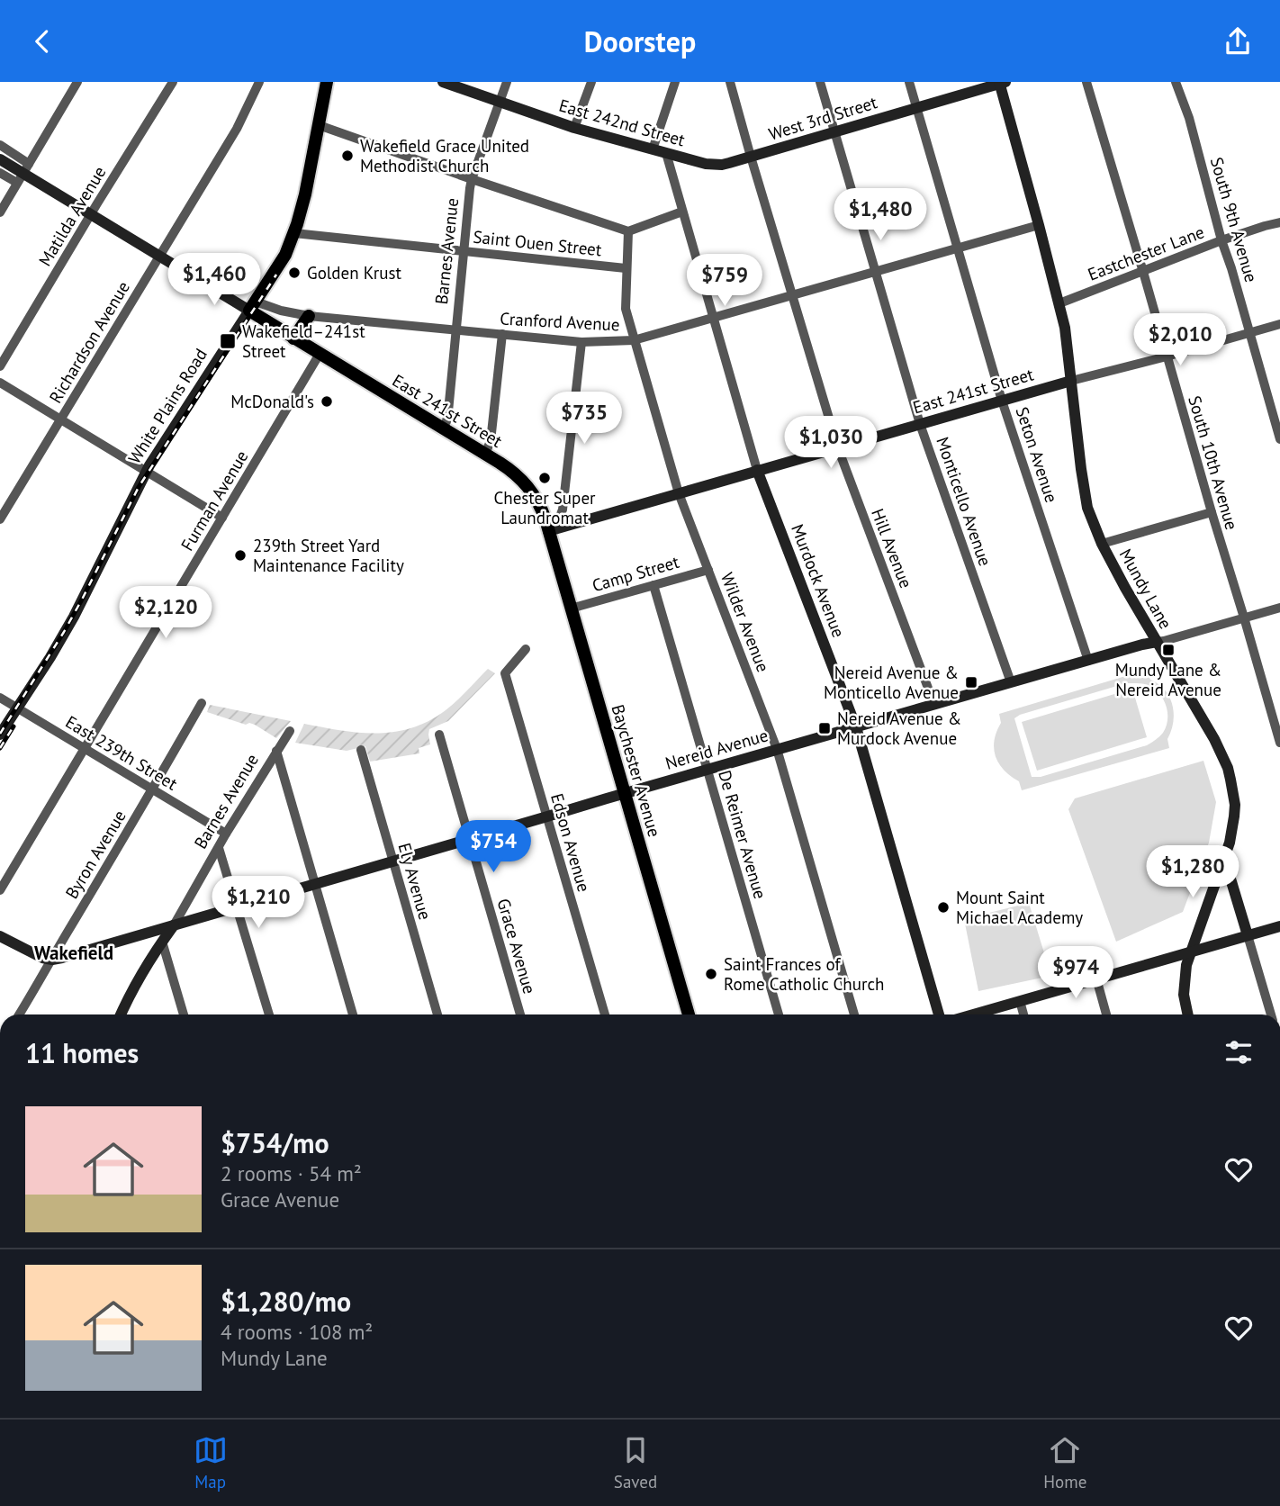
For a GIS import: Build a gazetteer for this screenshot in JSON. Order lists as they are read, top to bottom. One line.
{"streets":{"main road":["East 241st Street","White Plains Road","Baychester Avenue"],"street":["West 3rd Street","East 242nd Street","Matilda Avenue","South 9th Avenue","Saint Ouen Street","Barnes Avenue","Eastchester Lane","Cranford Avenue","Richardson Avenue","Seton Avenue","South 10th Avenue","Furman Avenue","Monticello Avenue","Hill Avenue","Camp Street","Murdock Avenue","Mundy Lane","Wilder Avenue","Nereid Avenue","East 239th Street","De Reimer Avenue","Edson Avenue","Byron Avenue","Ely Avenue","Grace Avenue"]},"crossings":[["West 3rd Street","East 242nd Street"],["West 3rd Street","Seton Avenue"],["West 3rd Street","Monticello Avenue"],["West 3rd Street","Hill Avenue"],["West 3rd Street","Mundy Lane"],["East 242nd Street","Barnes Avenue"],["East 242nd Street","Murdock Avenue"],["Matilda Avenue","East 241st Street"],["South 9th Avenue","Eastchester Lane"],["Saint Ouen Street","Barnes Avenue"],["Saint Ouen Street","White Plains Road"],["Saint Ouen Street","Wilder Avenue"],["Barnes Avenue","Cranford Avenue"],["Barnes Avenue","East 241st Street"],["Barnes Avenue","Nereid Avenue"],["Barnes Avenue","East 239th Street"],["Eastchester Lane","South 10th Avenue"],["Eastchester Lane","Mundy Lane"],["Cranford Avenue","East 241st Street"],["Cranford Avenue","White Plains Road"],["Cranford Avenue","Seton Avenue"],["Cranford Avenue","Monticello Avenue"],["Cranford Avenue","Hill Avenue"],["Cranford Avenue","Murdock Avenue"],["Cranford Avenue","Mundy Lane"],["Cranford Avenue","Wilder Avenue"],["Richardson Avenue","East 241st Street"],["East 241st Street","White Plains Road"],["East 241st Street","Seton Avenue"],["East 241st Street","Furman Avenue"],["East 241st Street","Monticello Avenue"],["East 241st Street","Hill Avenue"],["East 241st Street","Murdock Avenue"],["East 241st Street","Mundy Lane"],["East 241st Street","Wilder Avenue"],["East 241st Street","Baychester Avenue"],["White Plains Road","East 239th Street"],["Seton Avenue","Nereid Avenue"],["Furman Avenue","East 239th Street"],["Monticello Avenue","Nereid Avenue"],["Hill Avenue","Nereid Avenue"],["Camp Street","Wilder Avenue"],["Camp Street","Baychester Avenue"],["Camp Street","De Reimer Avenue"],["Murdock Avenue","Nereid Avenue"],["Mundy Lane","Nereid Avenue"],["Wilder Avenue","Nereid Avenue"],["Nereid Avenue","Baychester Avenue"],["Nereid Avenue","De Reimer Avenue"],["Nereid Avenue","Edson Avenue"],["Nereid Avenue","Byron Avenue"],["Nereid Avenue","Ely Avenue"],["Nereid Avenue","Grace Avenue"],["East 239th Street","Byron Avenue"]],"districts":["Wakefield"],"places":{"other":["Wakefield Grace United Methodist Church","Golden Krust","McDonald's","Chester Super Laundromat","239th Street Yard Maintenance Facility","Mount Saint Michael Academy","Saint Frances of Rome Catholic Church"],"transit":["Wakefield–241st Street","Mundy Lane & Nereid Avenue","Nereid Avenue & Monticello Avenue","Nereid Avenue & Murdock Avenue"]},"page":{"header":"Doorstep","price":["$1,480","$1,460","$759","$2,010","$735","$1,030","$2,120","$754","$1,280","$1,210","$974"],"heading":"11 homes","list":[{"name":"$754/mo","note":"2 rooms · 54 m² · Grace Avenue"},{"name":"$1,280/mo","note":"4 rooms · 108 m² · Mundy Lane"}],"tabs":["Map","Saved","Home"]}}
